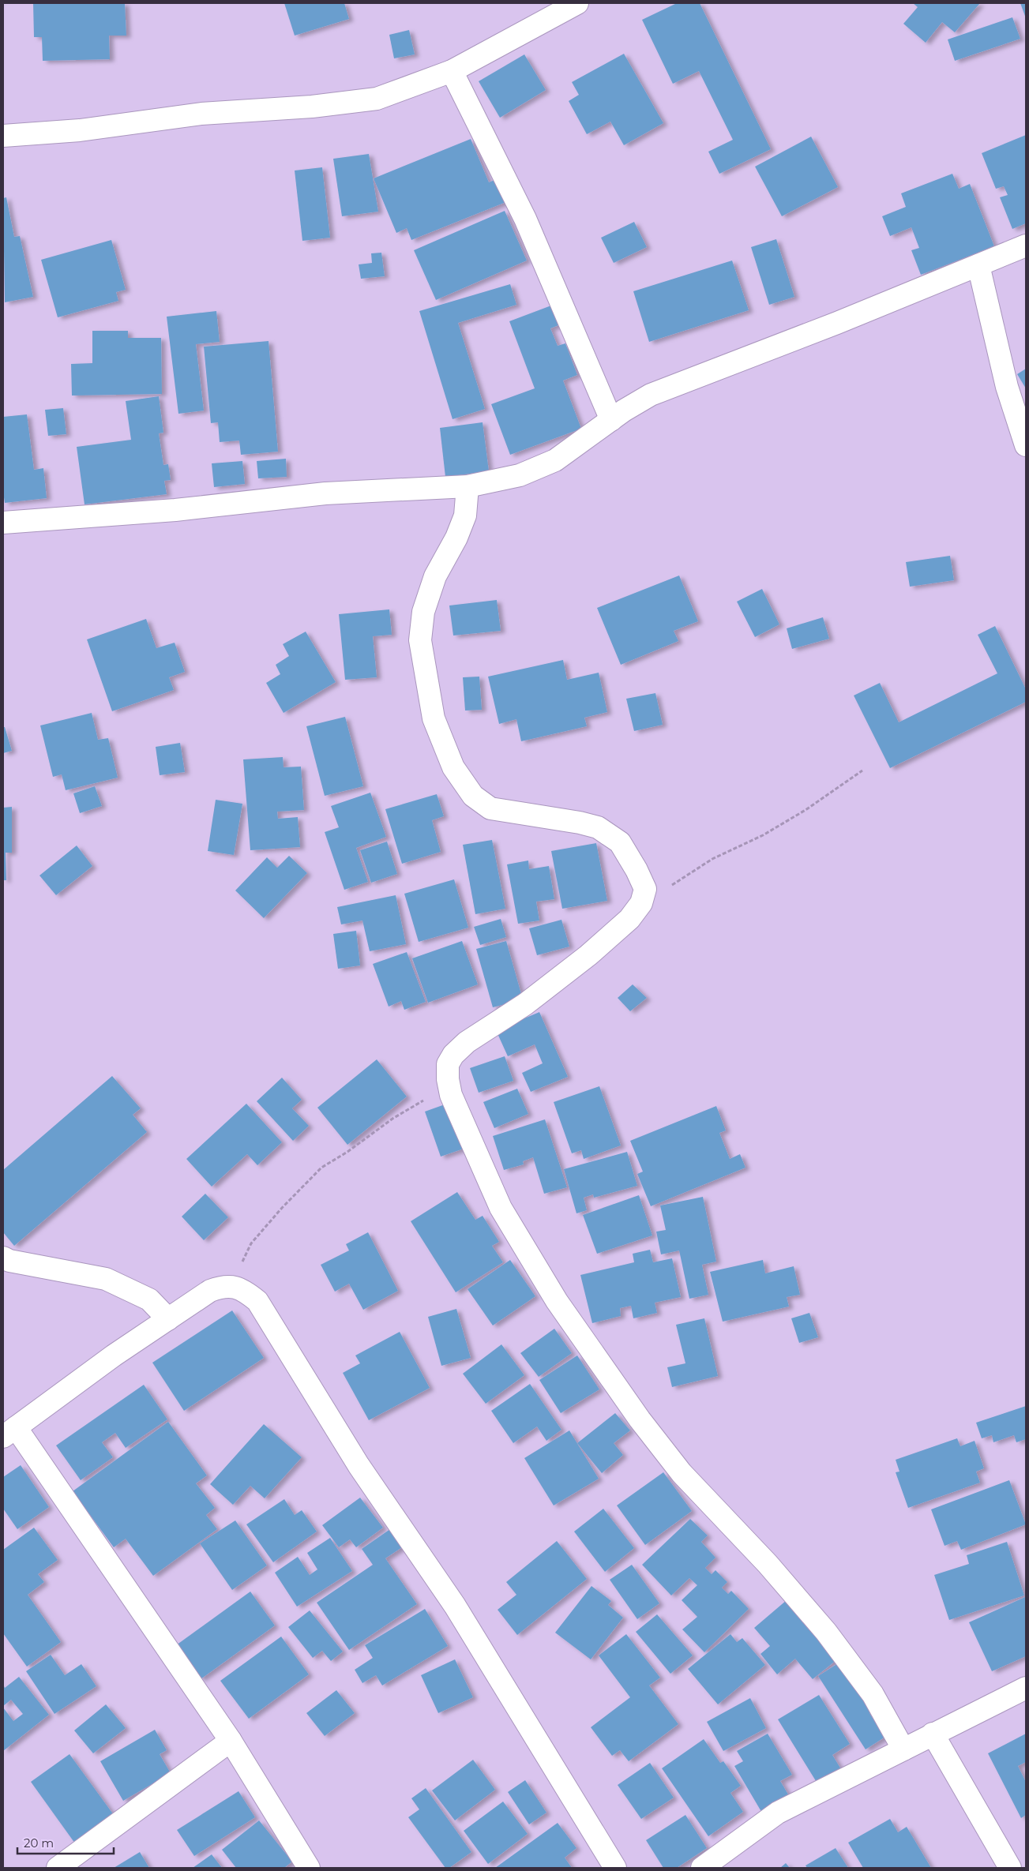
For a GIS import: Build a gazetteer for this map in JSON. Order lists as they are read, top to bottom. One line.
{"scale_bar":"20 m"}
